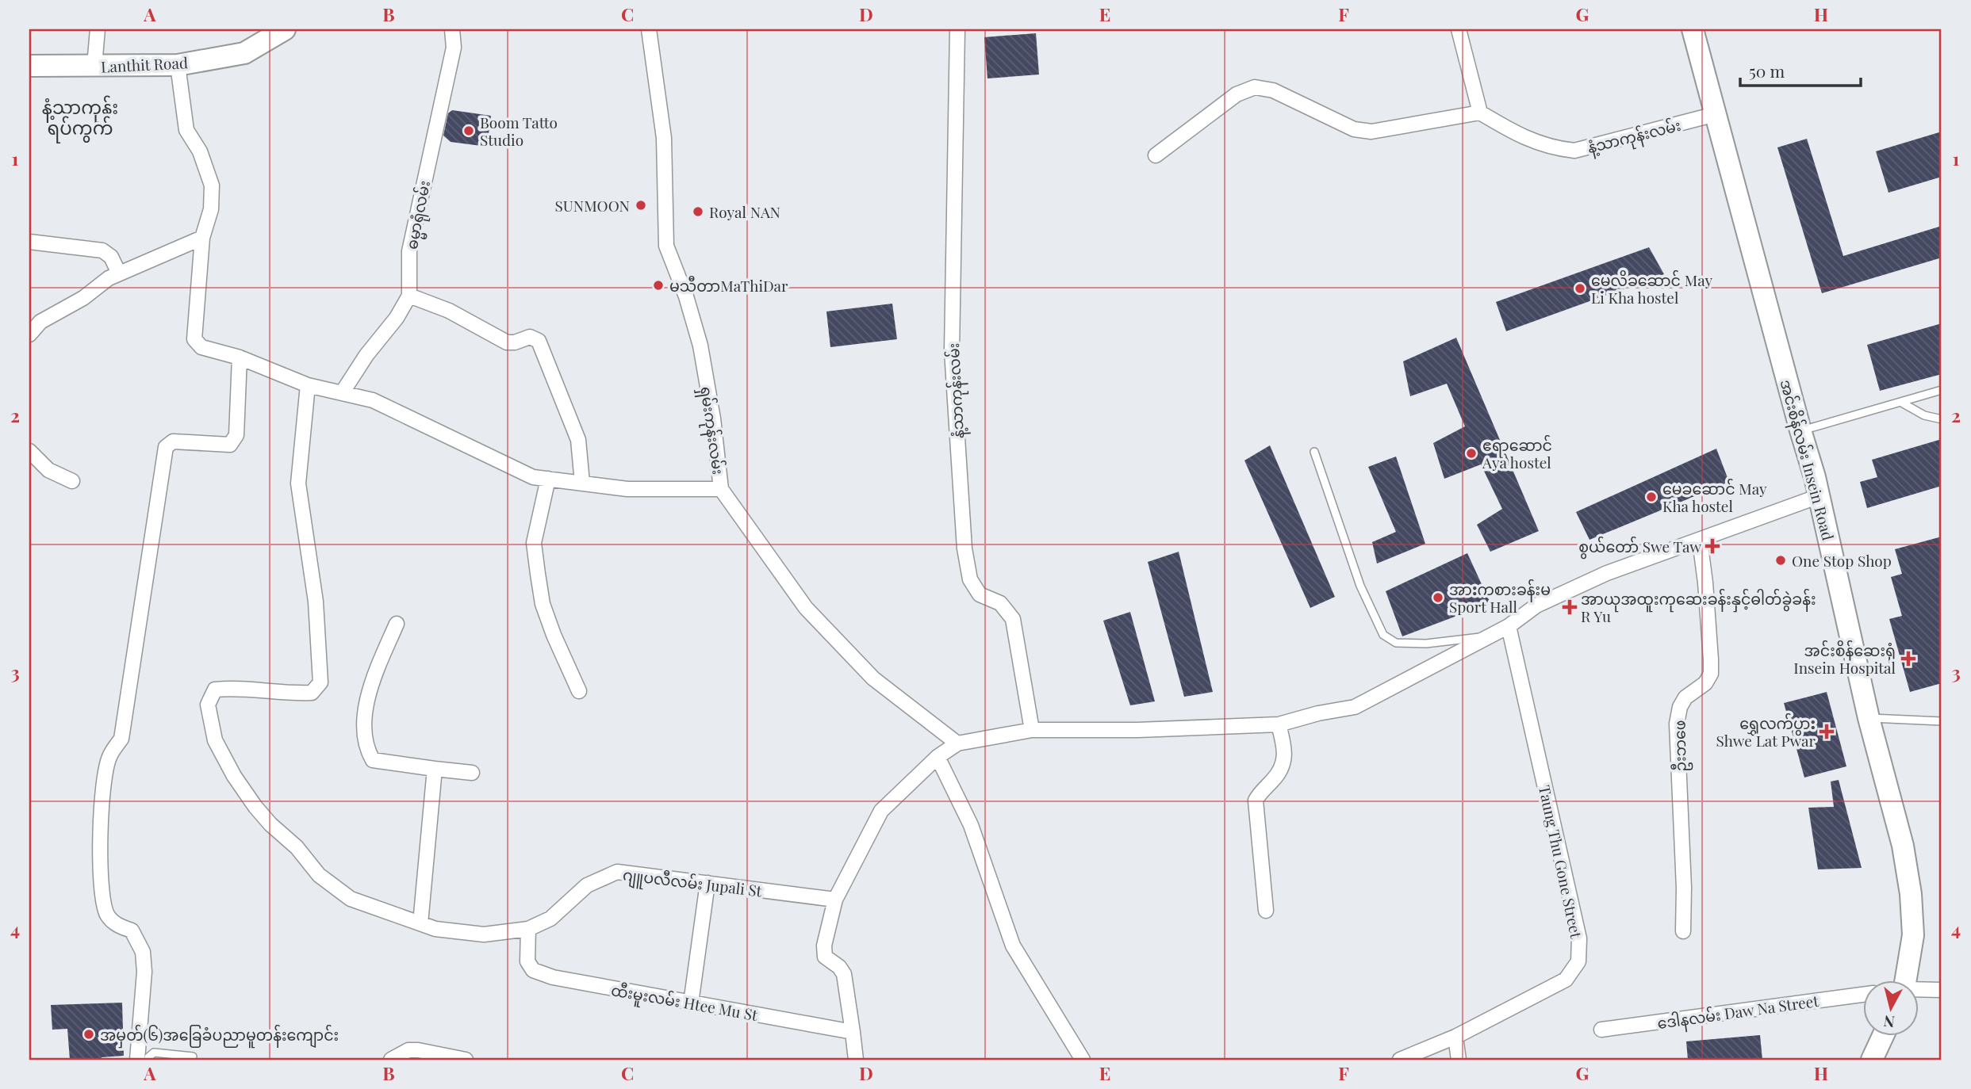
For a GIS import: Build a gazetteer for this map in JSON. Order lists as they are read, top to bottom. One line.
{"streets":{"main road":["Lanthit Road","အင်းစိန်လမ်း Insein Road"],"street":["နံ့သာကုန်းလမ်း","ဓမ္မာရုံလမ်း","ရှမ်းကုန်းလမ်း","ဦးဘဖေ","Taung Thu Gone Street","ဂျူပလီလမ်း Jupali St","ထီးမူးလမ်း Htee Mu St","ဒေါနလမ်း Daw Na Street"]},"crossings":[["နံ့သာကုန်းလမ်း","အင်းစိန်လမ်း Insein Road"],["ဂျူပလီလမ်း Jupali St","ထီးမူးလမ်း Htee Mu St"]],"districts":["နံ့သာကုန်း ရပ်ကွက်"],"places":{"other":["Boom Tatto Studio","SUNMOON","Royal NAN","မသီတာMaThiDar","မေလိခဆောင် May Li Kha hostel","ဧရာဆောင် Aya hostel","မေခဆောင် May Kha hostel","One Stop Shop","အားကစားခန်းမ Sport Hall","အမှတ်(၆)အခြေခံပညာမူတန်းကျောင်း"],"health":["စွယ်တော် Swe Taw","အာယုအထူးကုဆေးခန်းနှင့်ဓါတ်ခွဲခန်း R Yu","အင်းစိန်ဆေးရုံ Insein Hospital","ရွှေလက်ပွား Shwe Lat Pwar"]},"scale_bar":"50 m","north":"bottom","grid":{"columns":["A","B","C","D","E","F","G","H"],"rows":["1","2","3","4"]}}
